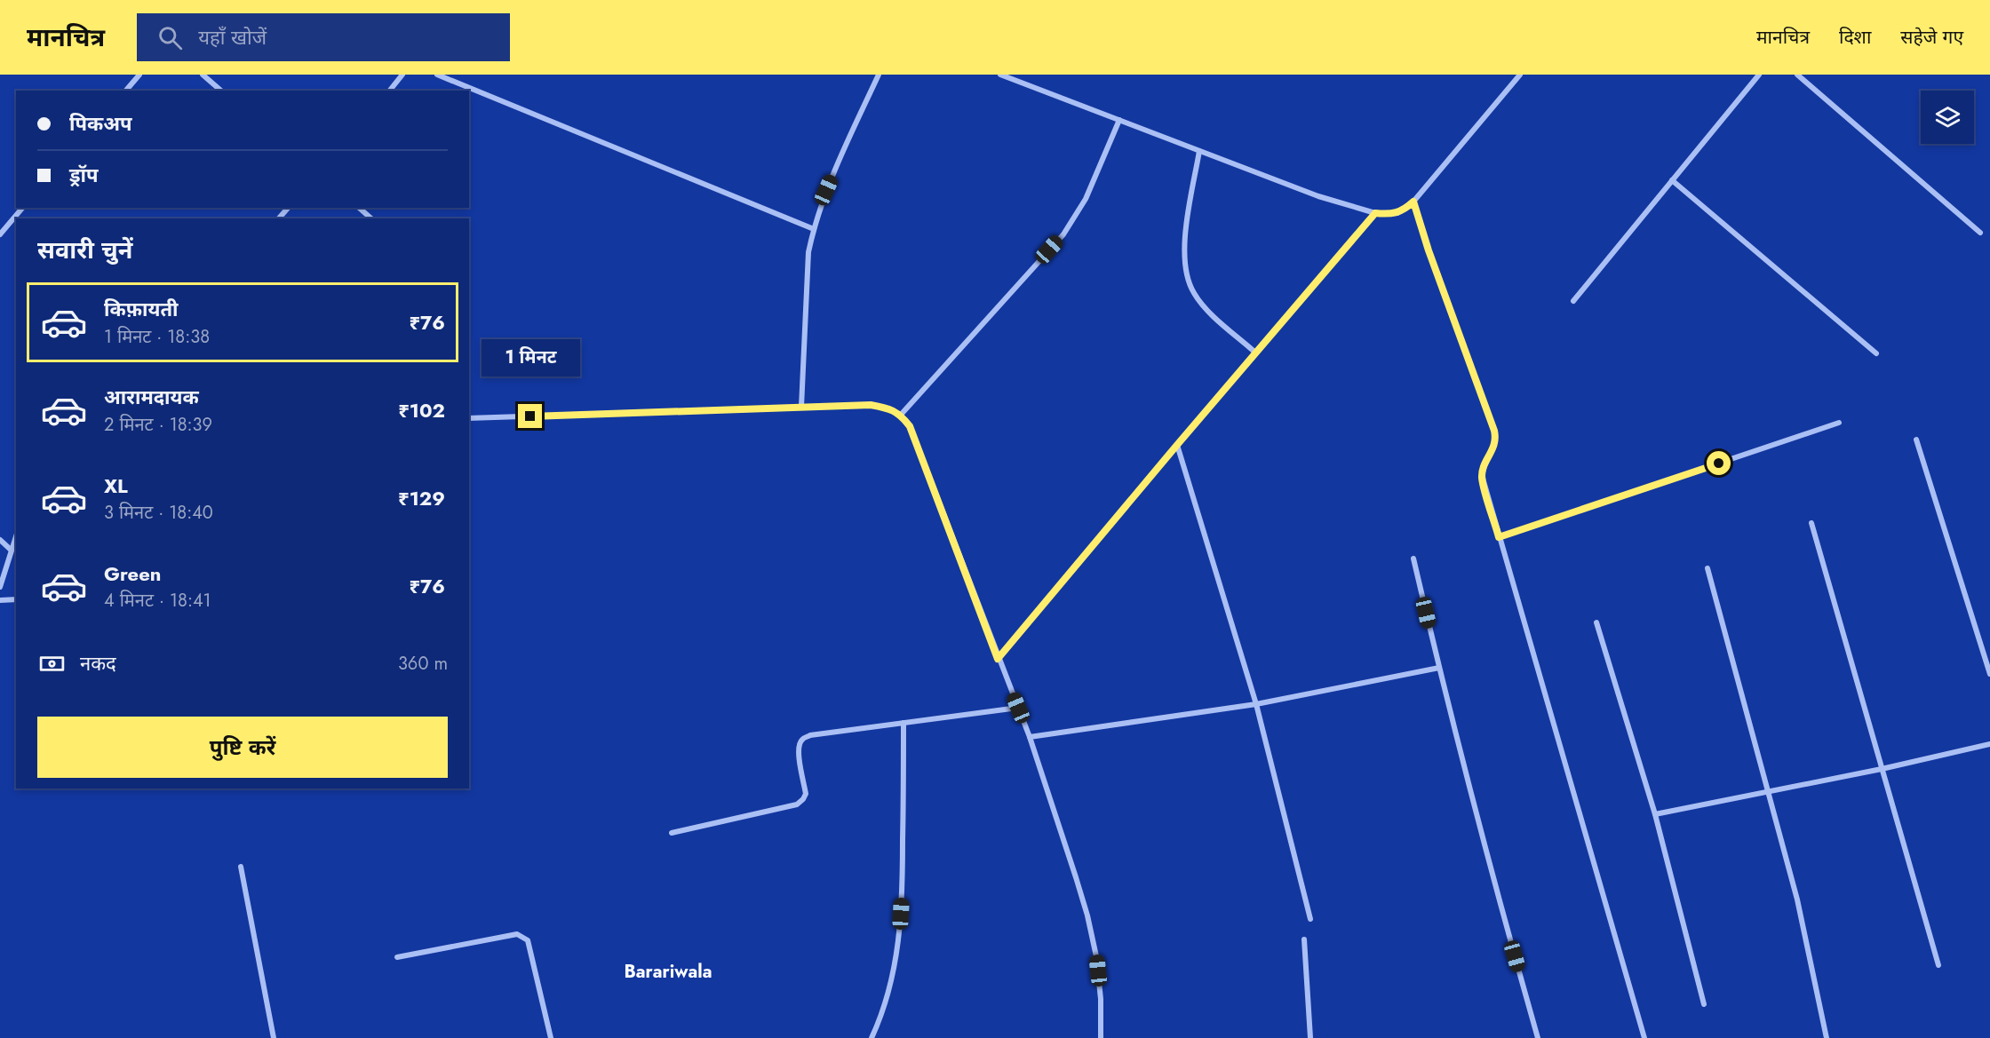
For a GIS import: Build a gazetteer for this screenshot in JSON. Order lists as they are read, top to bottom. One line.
{"districts":["Barariwala"],"page":{"header":"मानचित्र","search":"यहाँ खोजें","nav":["मानचित्र","दिशा","सहेजे गए"],"banner":["पिकअप","ड्रॉप"],"heading":"सवारी चुनें","list":[{"name":"किफ़ायती","note":"1 मिनट · 18:38","value":"₹76"},{"name":"आरामदायक","note":"2 मिनट · 18:39","value":"₹102"},{"name":"XL","note":"3 मिनट · 18:40","value":"₹129"},{"name":"Green","note":"4 मिनट · 18:41","value":"₹76"}],"bubble":"1 मिनट","pay":["नकद","360 m"],"buttons":"पुष्टि करें"}}
